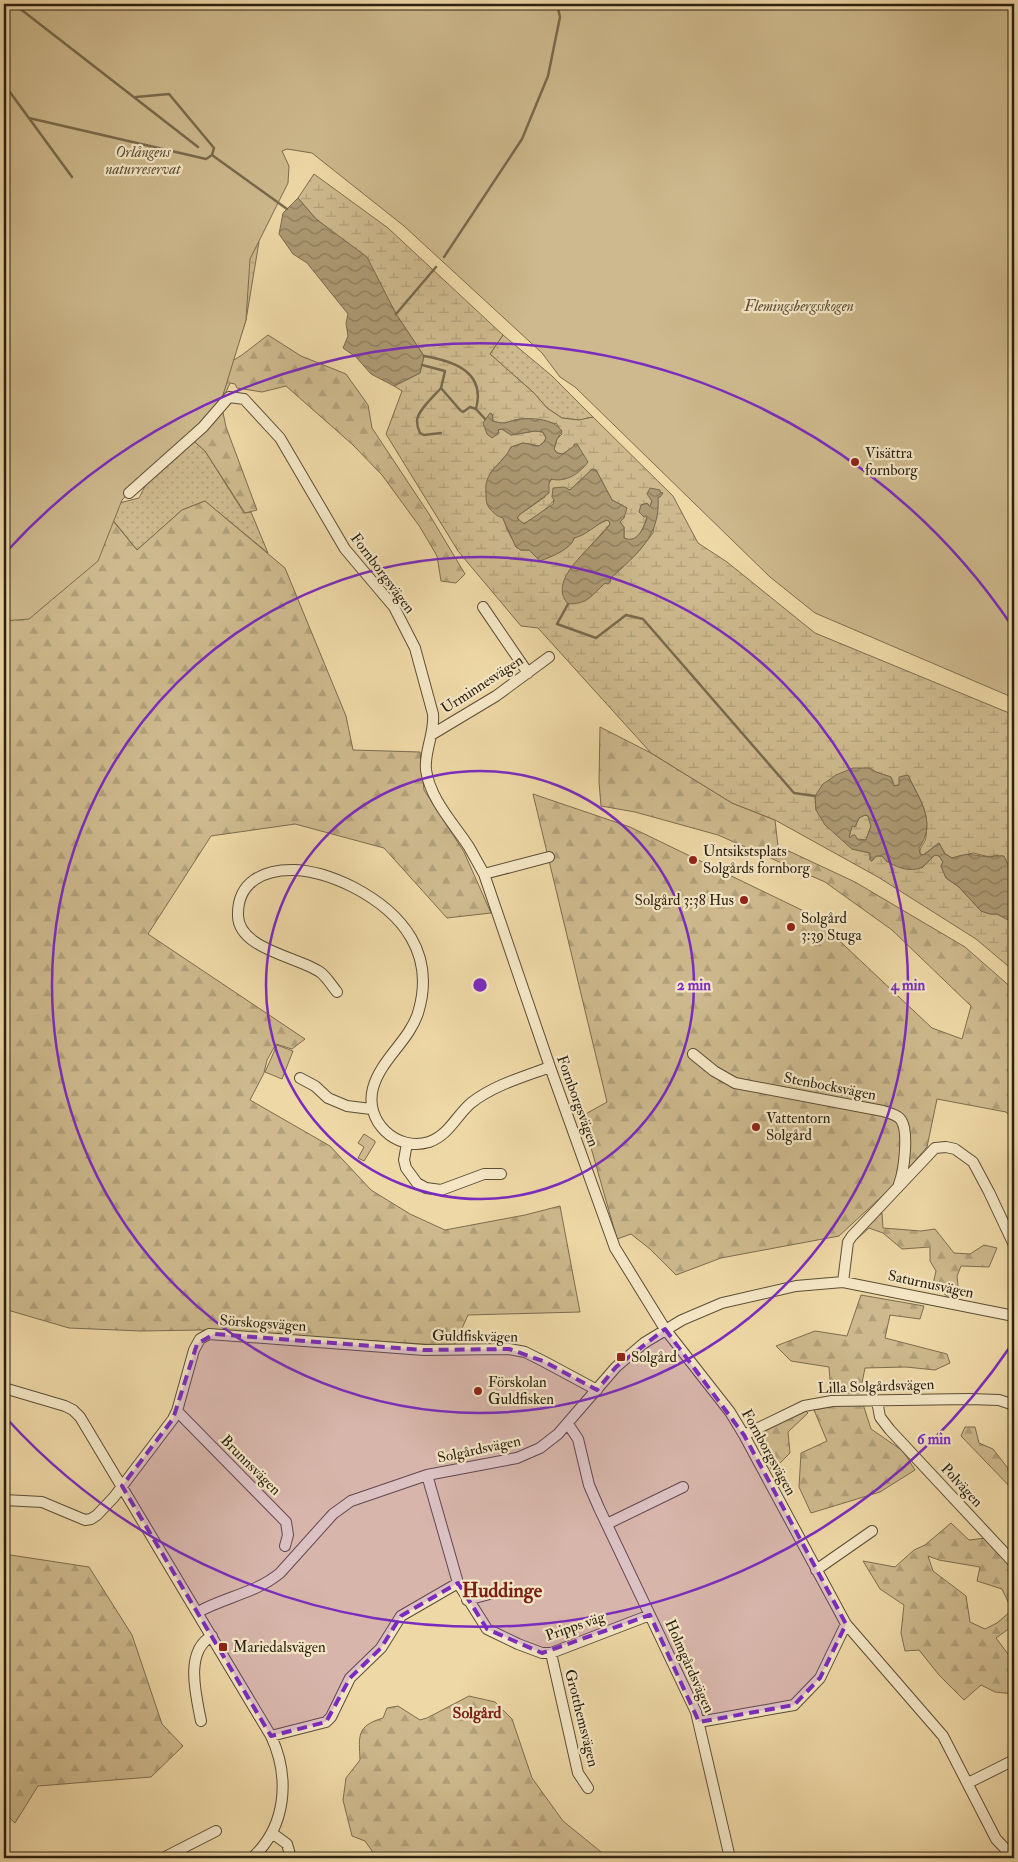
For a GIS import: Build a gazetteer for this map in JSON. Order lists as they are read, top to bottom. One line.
{"streets":{"street":["Fornborgsvägen","Urminnesvägen","Stenbocksvägen","Saturnusvägen","Sörskogsvägen","Guldfiskvägen","Lilla Solgårdsvägen","Solgårdsvägen","Brunnsvägen","Polvägen","Pripps väg","Holmgårdsvägen","Grotthemsvägen"]},"crossings":[["Fornborgsvägen","Urminnesvägen"],["Fornborgsvägen","Lilla Solgårdsvägen"],["Fornborgsvägen","Solgårdsvägen"],["Stenbocksvägen","Saturnusvägen"],["Stenbocksvägen","Solgårdsvägen"],["Saturnusvägen","Solgårdsvägen"],["Sörskogsvägen","Guldfiskvägen"],["Sörskogsvägen","Brunnsvägen"],["Guldfiskvägen","Solgårdsvägen"],["Lilla Solgårdsvägen","Polvägen"],["Solgårdsvägen","Pripps väg"],["Solgårdsvägen","Holmgårdsvägen"],["Pripps väg","Holmgårdsvägen"],["Pripps väg","Grotthemsvägen"]],"districts":["Huddinge","Solgård"],"parks":["Orlångens naturreservat","Flemingsbergsskogen"],"places":{"other":["Visättra fornborg","Untsikstsplats Solgårds fornborg","Solgård 3:38 Hus","Solgård 3:39 Stuga","Vattentorn Solgård","Förskolan Guldfisken"],"transit":["Solgård","Mariedalsvägen"]},"rings":["2 min","4 min","6 min"]}
